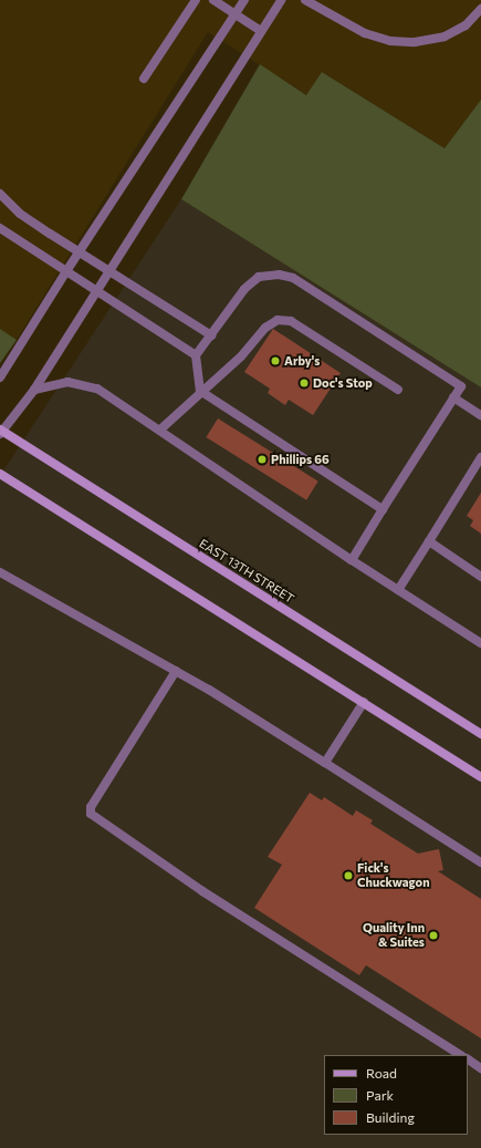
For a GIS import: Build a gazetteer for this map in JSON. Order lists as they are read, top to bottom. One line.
{"streets":{"main road":["EAST 13TH STREET"]},"places":["Arby's","Doc's Stop","Phillips 66","Fick's Chuckwagon","Quality Inn & Suites"],"legend":["Road","Park","Building"]}
